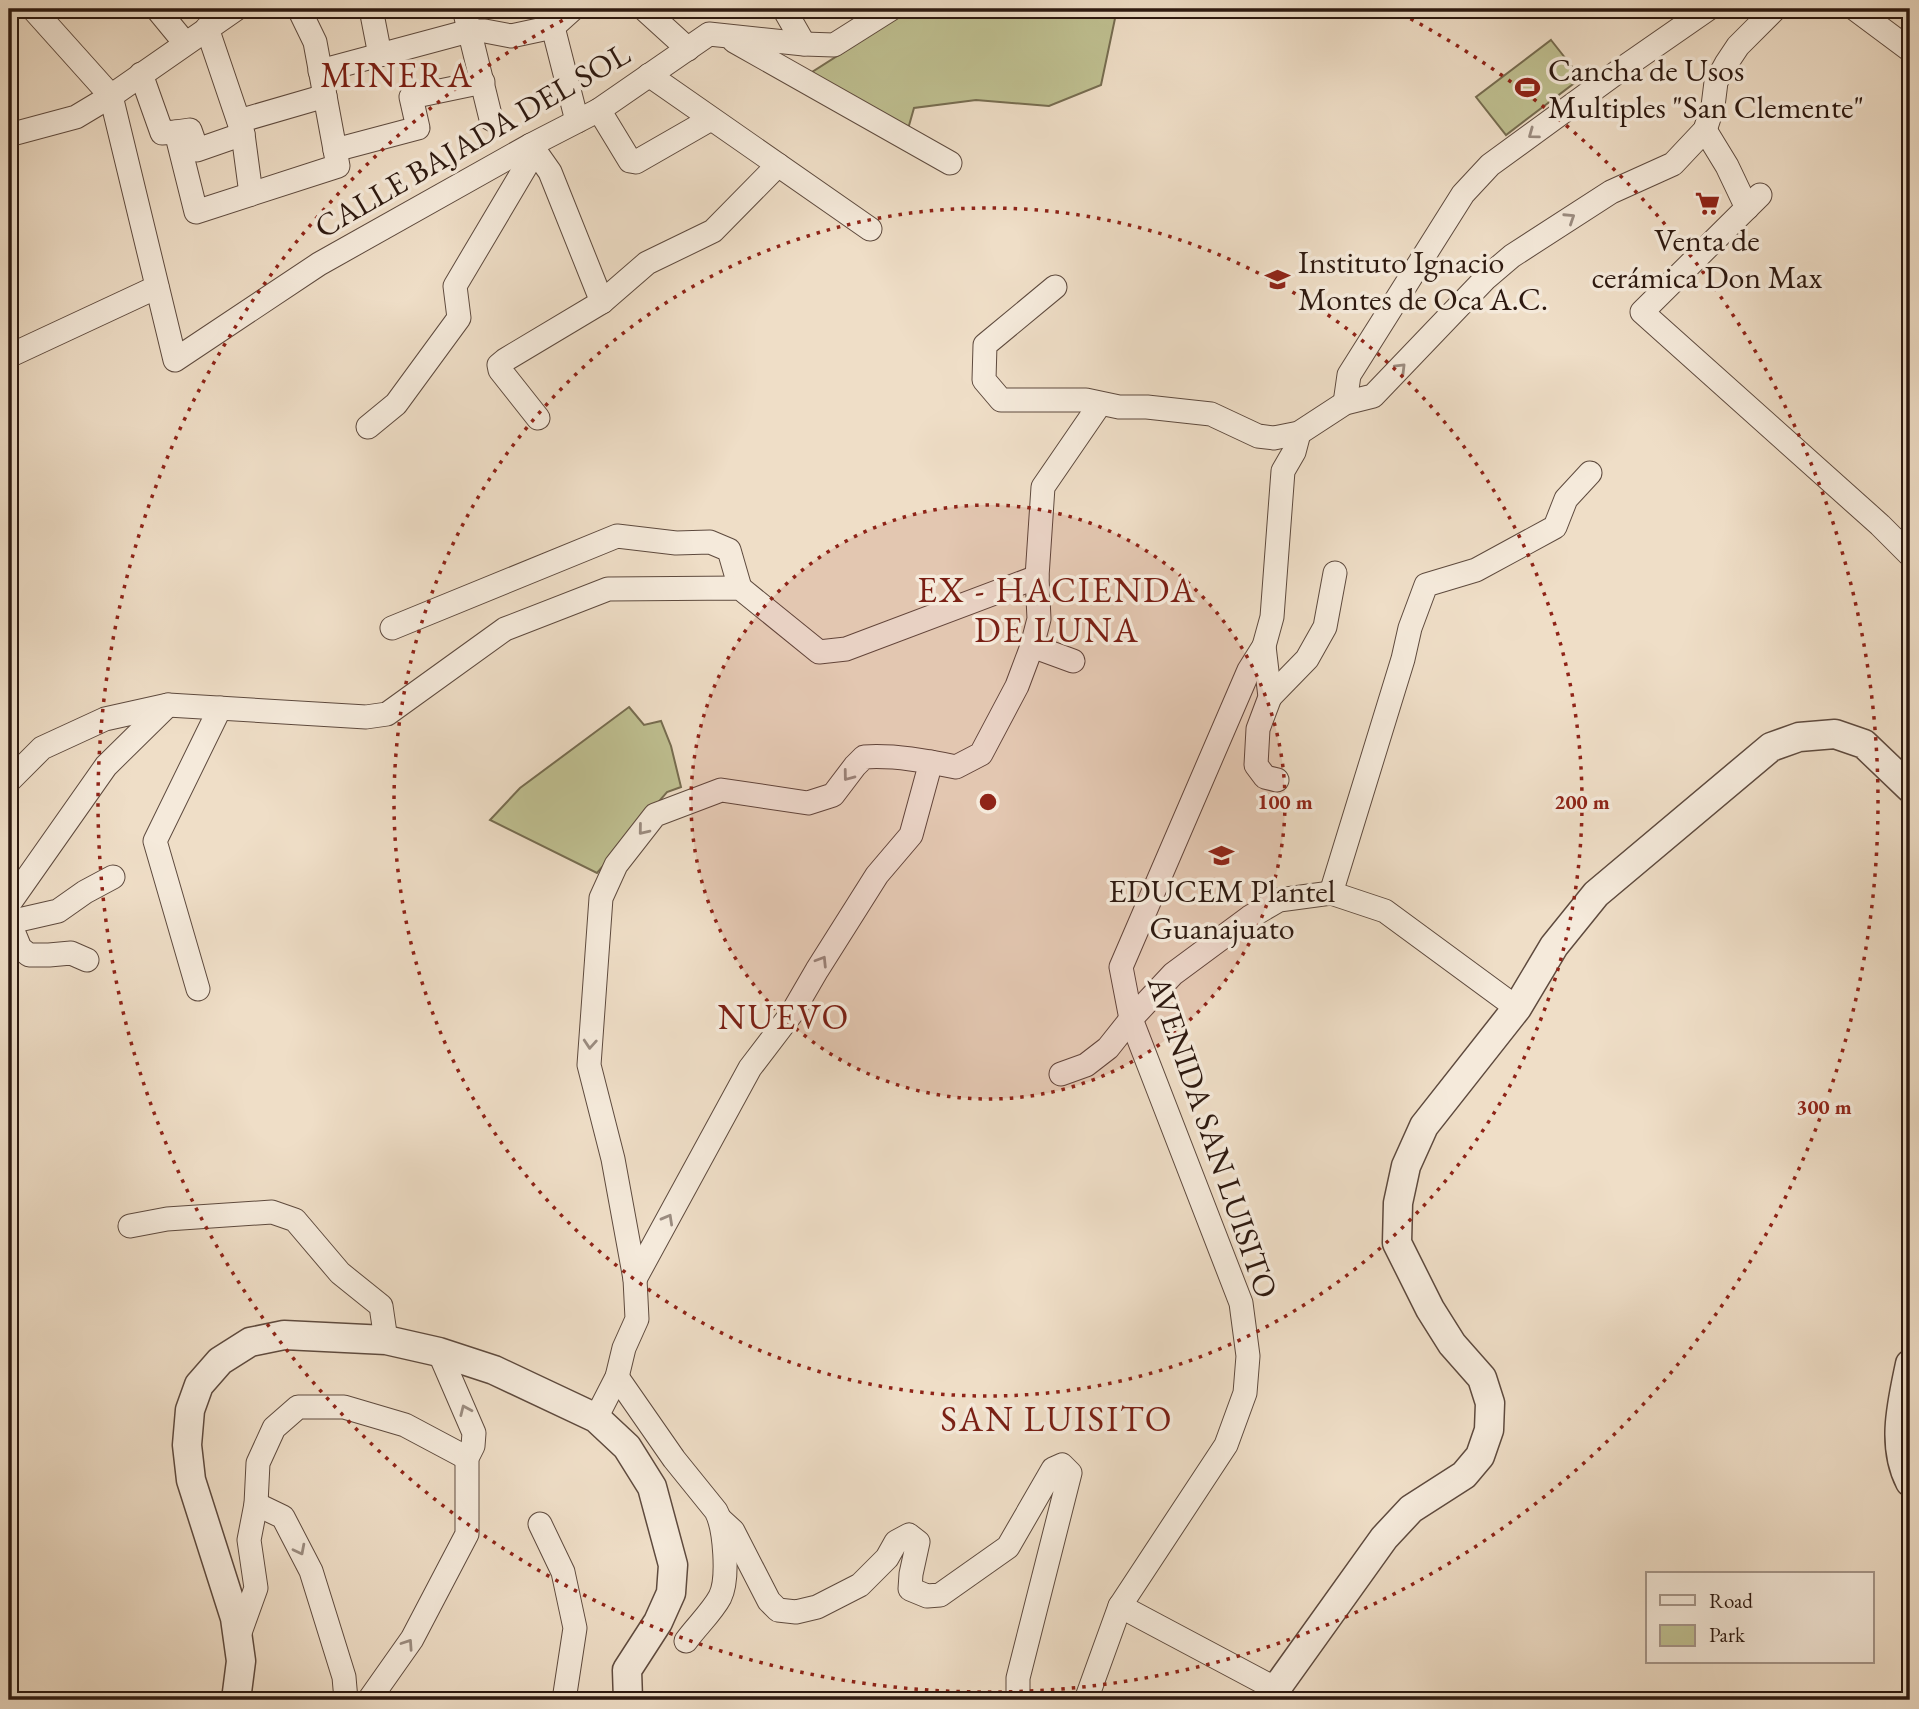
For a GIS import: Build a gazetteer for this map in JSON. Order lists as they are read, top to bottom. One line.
{"streets":{"street":["CALLE BAJADA DEL SOL","AVENIDA SAN LUISITO"]},"districts":["MINERA","EX - HACIENDA DE LUNA","NUEVO","SAN LUISITO"],"places":{"sports":["Cancha de Usos Multiples \"San Clemente\""],"supermarket":["Venta de cerámica Don Max"],"school or university":["Instituto Ignacio Montes de Oca A.C.","EDUCEM Plantel Guanajuato"]},"legend":["Road","Park"],"rings":["100 m","200 m","300 m"]}
